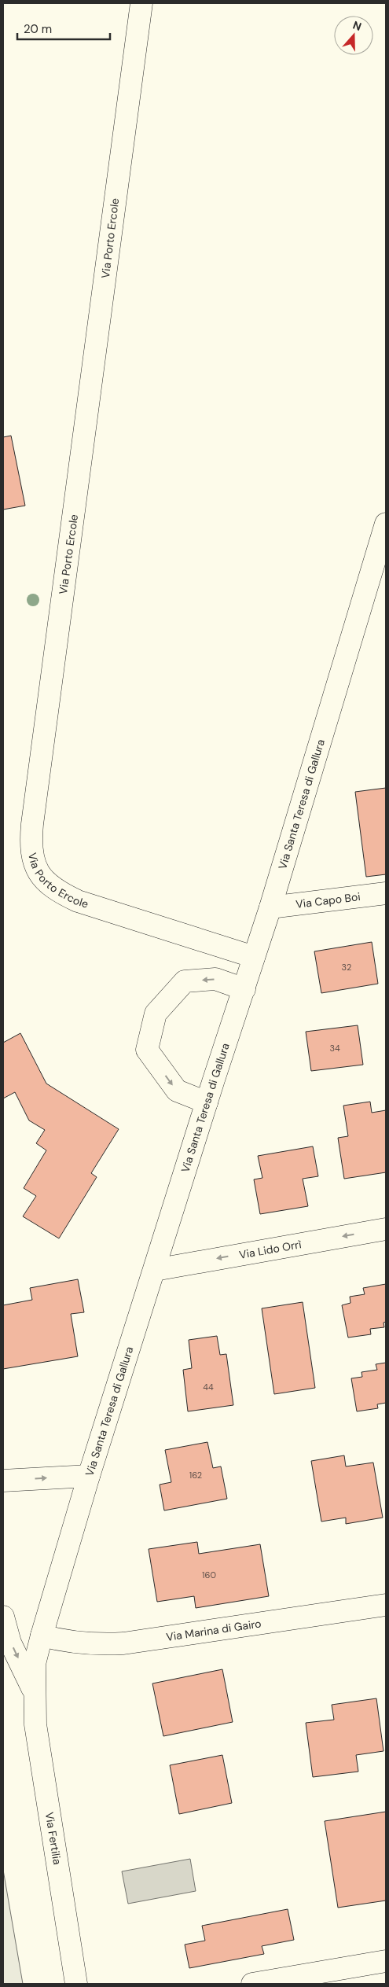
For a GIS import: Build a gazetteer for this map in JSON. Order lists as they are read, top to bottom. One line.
{"streets":{"street":["Via Porto Ercole","Via Santa Teresa di Gallura","Via Capo Boi","Via Lido Orrì","Via Marina di Gairo","Via Fertilia"]},"crossings":[["Via Porto Ercole","Via Santa Teresa di Gallura"],["Via Santa Teresa di Gallura","Via Capo Boi"],["Via Santa Teresa di Gallura","Via Lido Orrì"],["Via Santa Teresa di Gallura","Via Marina di Gairo"],["Via Santa Teresa di Gallura","Via Fertilia"]],"one_way":["Via Lido Orrì"],"house_numbers":["32","34","44","162","160"],"scale_bar":"20 m","north":"top"}
